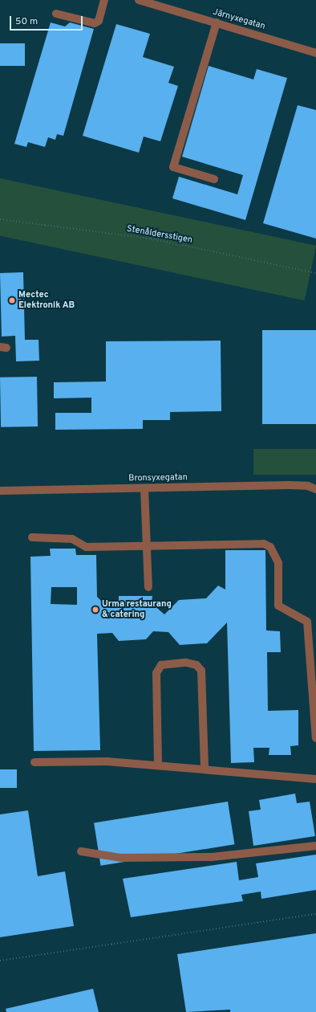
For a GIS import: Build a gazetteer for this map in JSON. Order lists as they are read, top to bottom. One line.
{"streets":{"street":["Järnyxegatan","Bronsyxegatan"],"path":["Stenåldersstigen"]},"places":["Mectec Elektronik AB","Urma restaurang & catering"],"scale_bar":"50 m"}
